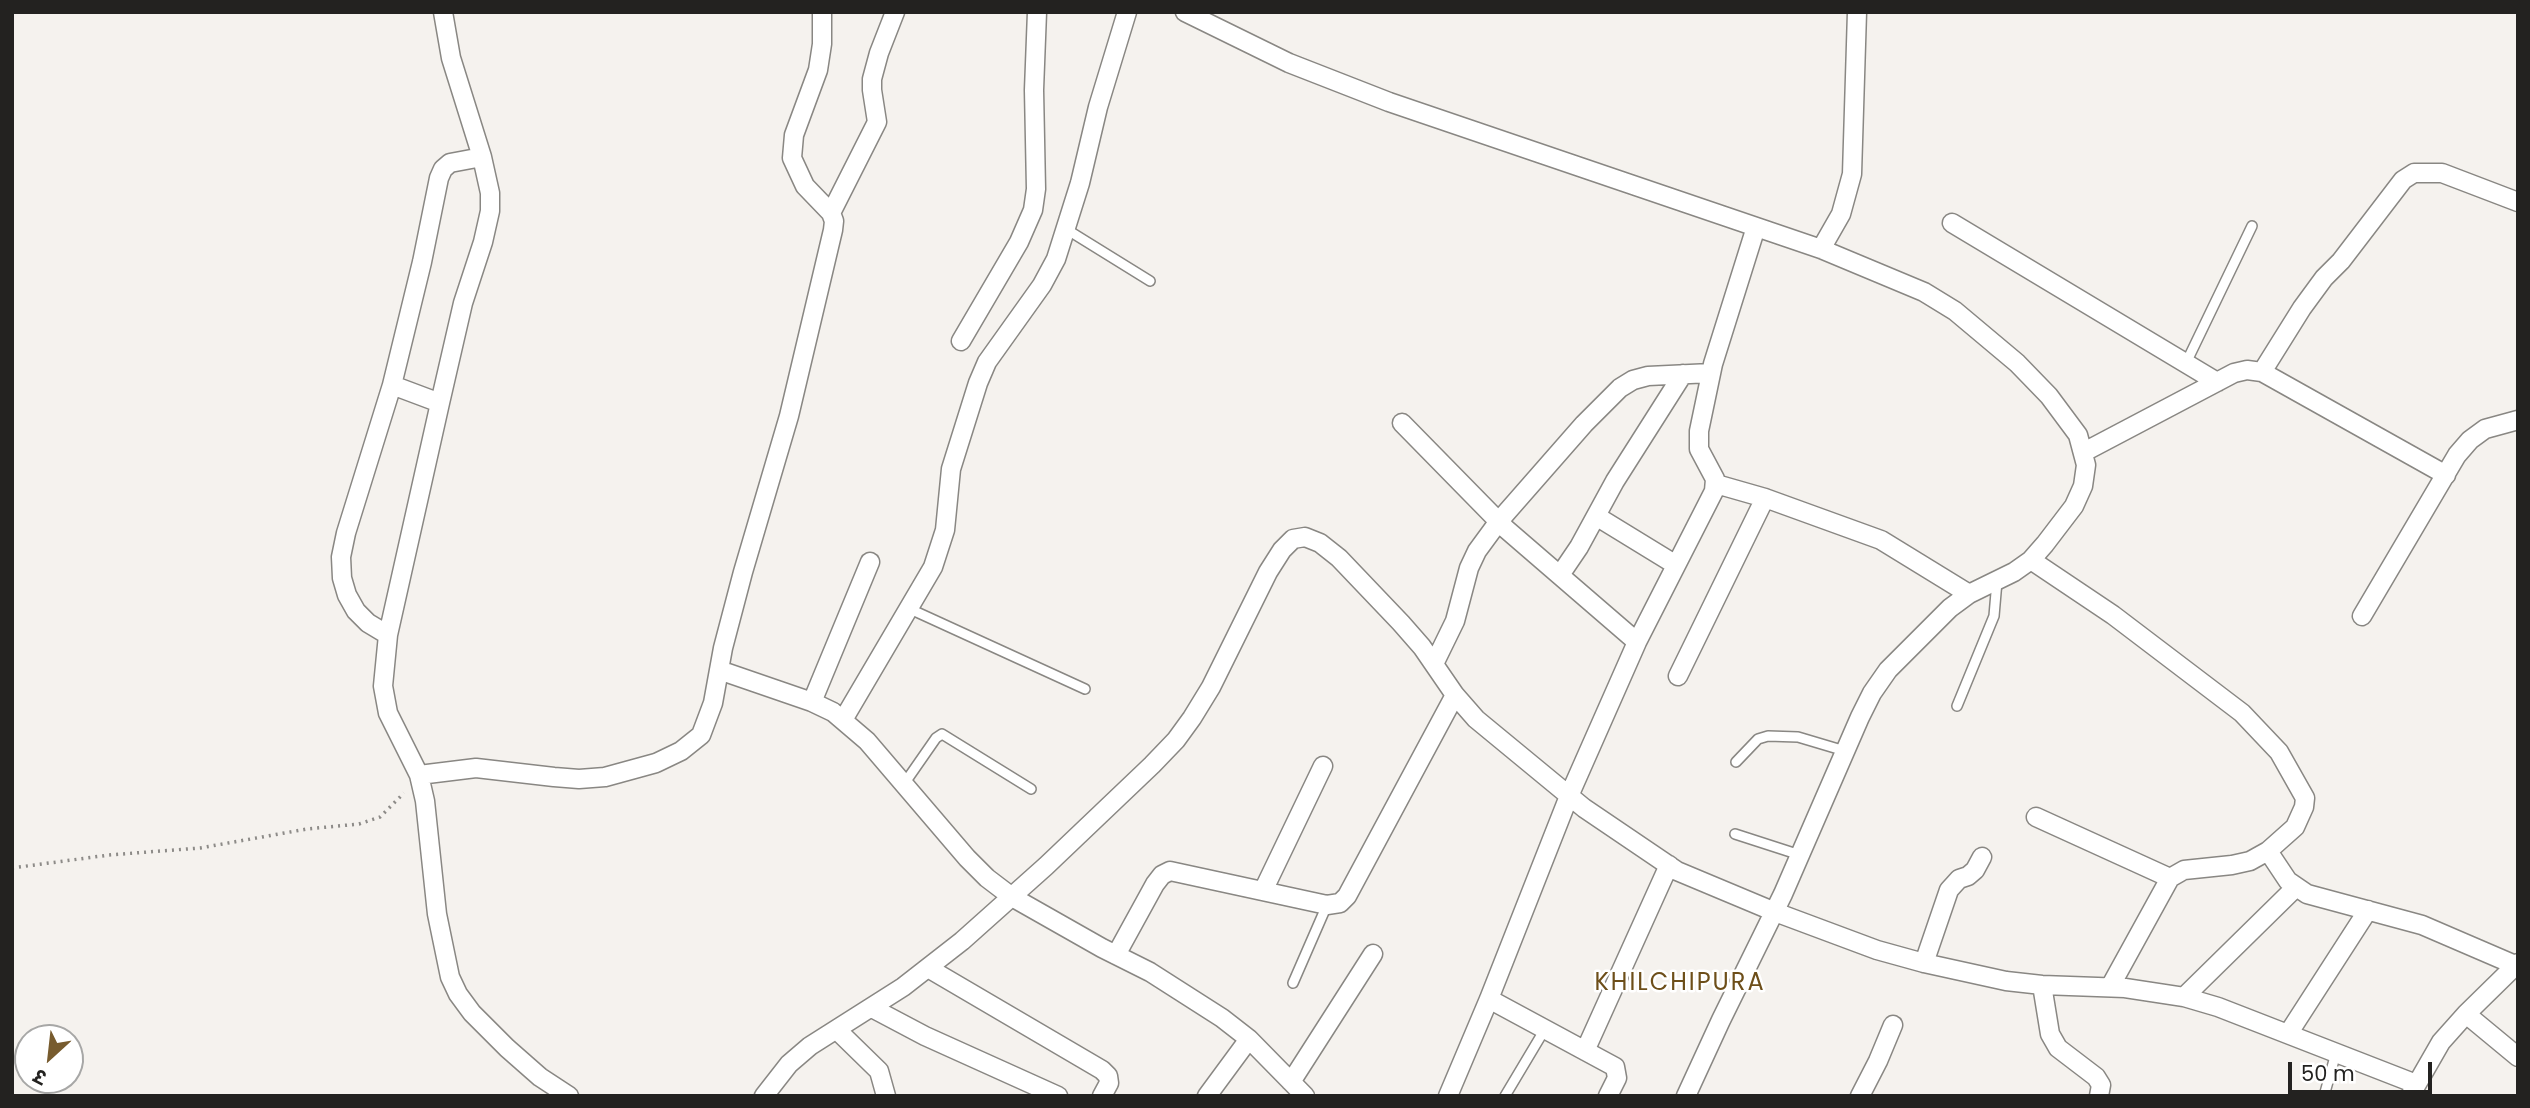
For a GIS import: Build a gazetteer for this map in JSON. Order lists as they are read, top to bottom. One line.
{"districts":["KHILCHIPURA"],"scale_bar":"50 m","north":"bottom left"}
